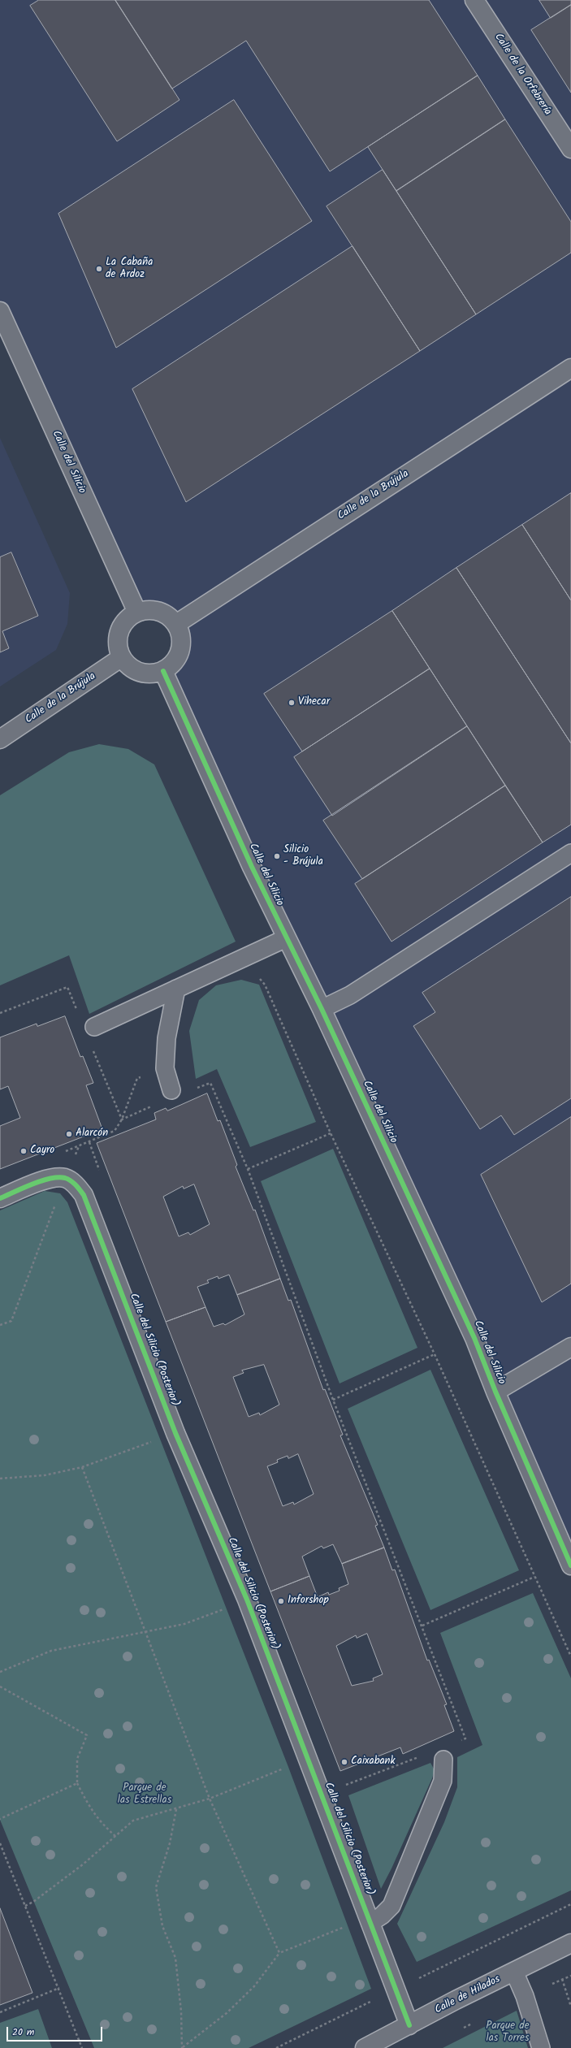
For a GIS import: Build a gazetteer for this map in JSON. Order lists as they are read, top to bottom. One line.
{"streets":{"street":["Calle de la Orfebrería","Calle del Silicio","Calle de la Brújula","Calle del Silicio (Posterior)","Calle de Hilados"]},"crossings":[["Calle del Silicio","Calle de la Brújula"],["Calle del Silicio (Posterior)","Calle de Hilados"]],"parks":["Parque de las Estrellas","Parque de las Torres"],"places":["La Cabaña de Ardoz","Vihecar","Silicio - Brújula","Alarcón","Cayro","Inforshop","Caixabank"],"scale_bar":"20 m"}
